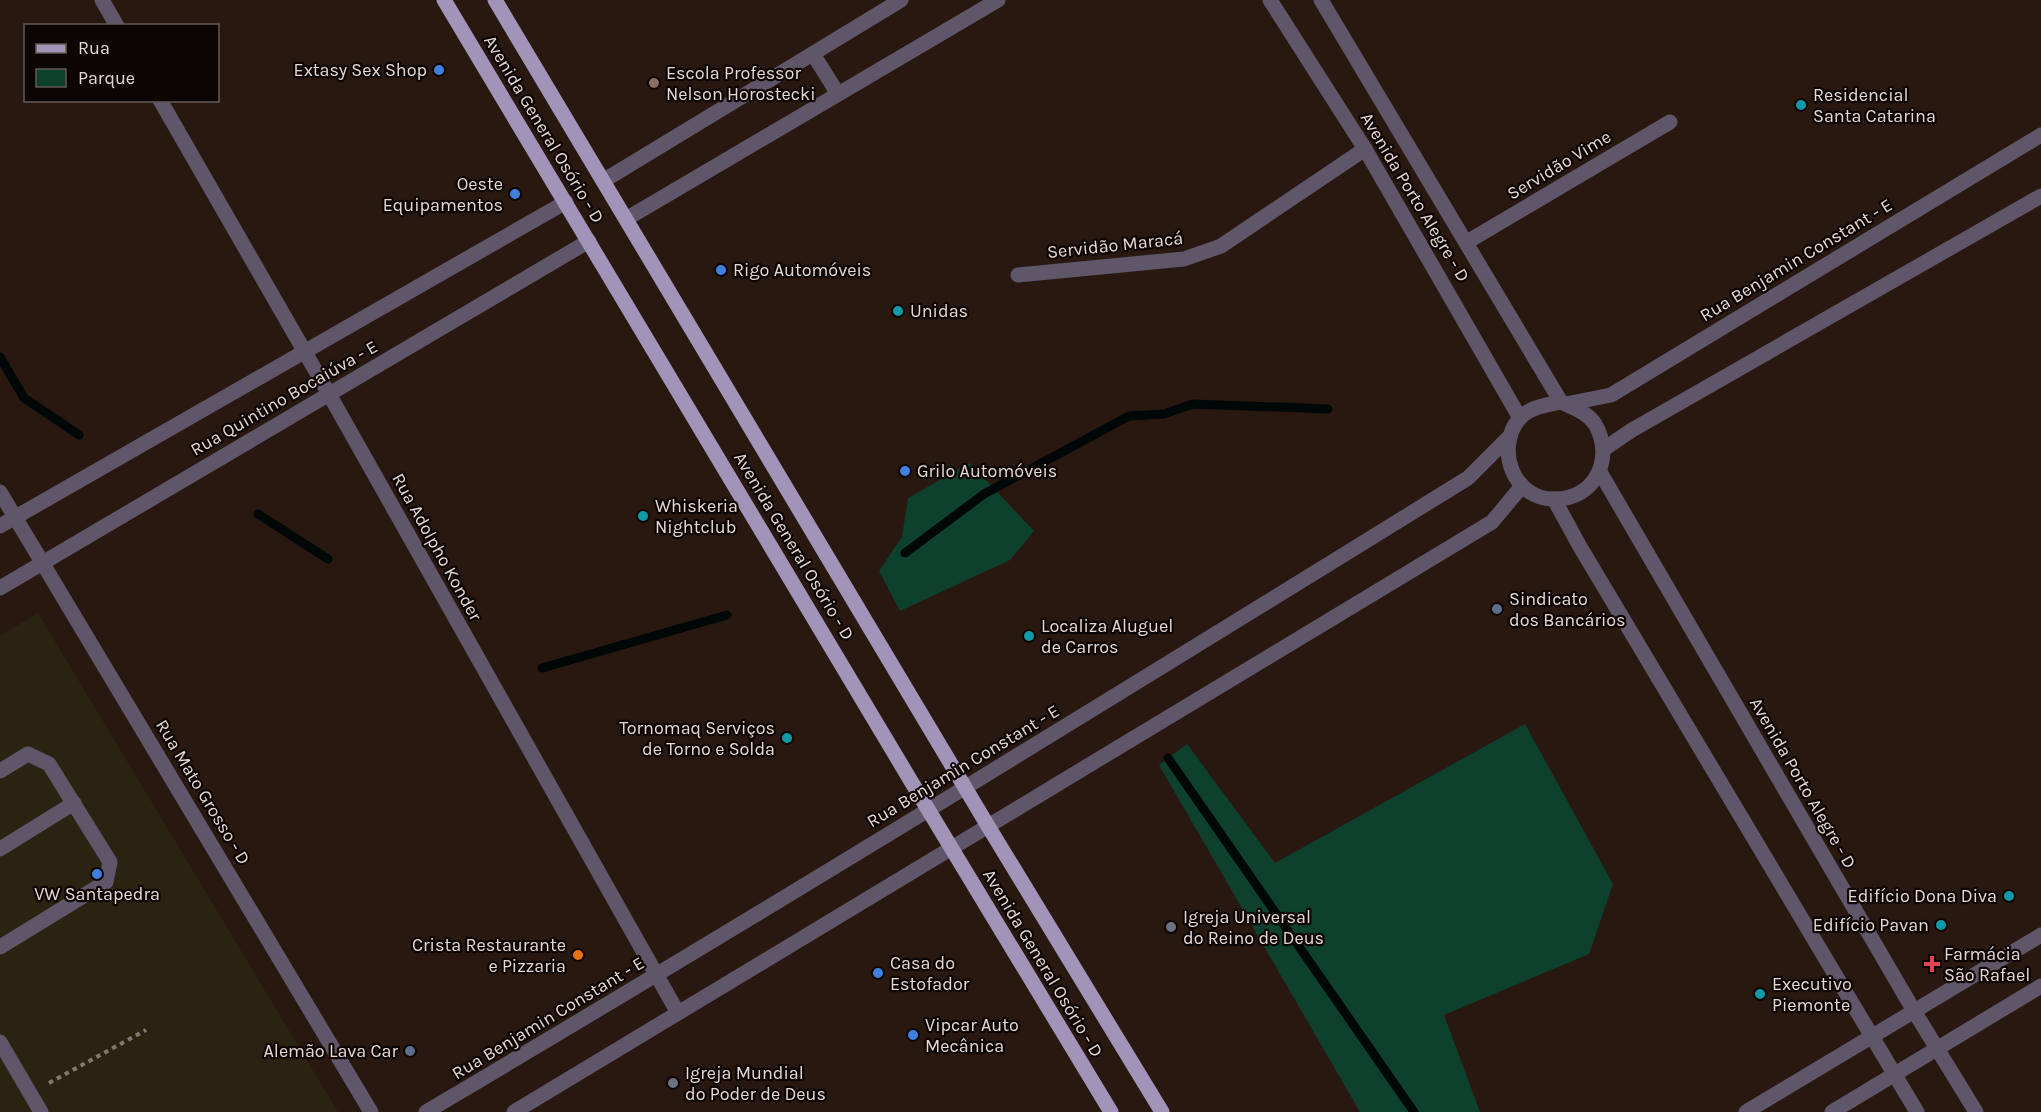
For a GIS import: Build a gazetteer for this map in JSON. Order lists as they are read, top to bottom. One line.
{"streets":{"main road":["Avenida General Osório - D"],"street":["Servidão Vime","Avenida Porto Alegre - D","Servidão Maracá","Rua Benjamin Constant - E","Rua Quintino Bocaiúva - E","Rua Adolpho Konder","Rua Mato Grosso - D"]},"crossings":[["Avenida General Osório - D","Rua Benjamin Constant - E"],["Avenida General Osório - D","Rua Quintino Bocaiúva - E"],["Servidão Vime","Avenida Porto Alegre - D"],["Avenida Porto Alegre - D","Servidão Maracá"],["Avenida Porto Alegre - D","Rua Benjamin Constant - E"],["Rua Benjamin Constant - E","Rua Adolpho Konder"],["Rua Quintino Bocaiúva - E","Rua Adolpho Konder"],["Rua Quintino Bocaiúva - E","Rua Mato Grosso - D"]],"places":{"other":["Extasy Sex Shop","Escola Professor Nelson Horostecki","Residencial Santa Catarina","Oeste Equipamentos","Rigo Automóveis","Unidas","Grilo Automóveis","Whiskeria Nightclub","Sindicato dos Bancários","Localiza Aluguel de Carros","Tornomaq Serviços de Torno e Solda","VW Santapedra","Edifício Dona Diva","Edifício Pavan","Igreja Universal do Reino de Deus","Crista Restaurante e Pizzaria","Casa do Estofador","Executivo Piemonte","Vipcar Auto Mecânica","Alemão Lava Car","Igreja Mundial do Poder de Deus"],"health":["Farmácia São Rafael"]},"legend":["Rua","Parque"]}
